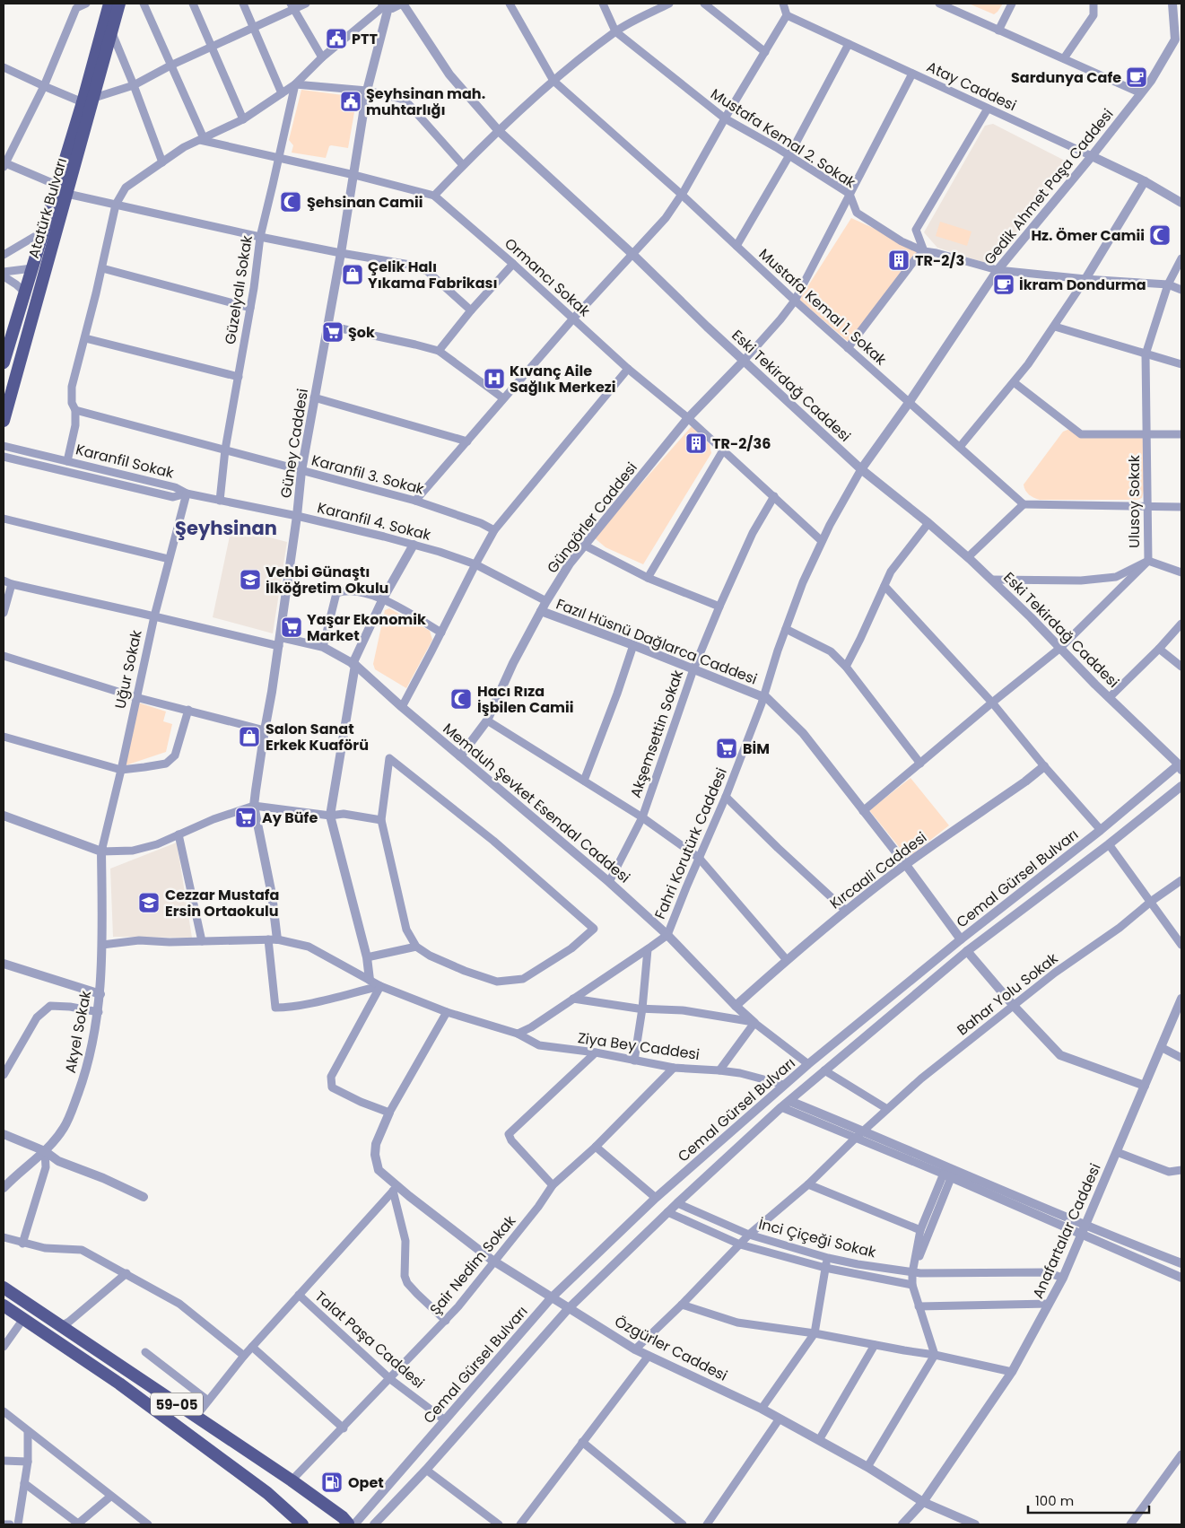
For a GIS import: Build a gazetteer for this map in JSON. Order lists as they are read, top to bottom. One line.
{"streets":{"main road":["Atatürk Bulvarı","59-05"],"street":["Atay Caddesi","Mustafa Kemal 2. Sokak","Gedik Ahmet Paşa Caddesi","Ormancı Sokak","Güzelyalı Sokak","Mustafa Kemal 1. Sokak","Eski Tekirdağ Caddesi","Güney Caddesi","Karanfil Sokak","Karanfil 3. Sokak","Ulusoy Sokak","Güngörler Caddesi","Karanfil 4. Sokak","Fazıl Hüsnü Dağlarca Caddesi","Uğur Sokak","Akşemsettin Sokak","Memduh Şevket Esendal Caddesi","Fahri Korutürk Caddesi","Kırcaali Caddesi","Cemal Gürsel Bulvarı","Bahar Yolu Sokak","Akyel Sokak","Ziya Bey Caddesi","Anafartalar Caddesi","İnci Çiçeği Sokak","Şair Nedim Sokak","Talat Paşa Caddesi","Özgürler Caddesi"]},"crossings":[["Atay Caddesi","Gedik Ahmet Paşa Caddesi"],["Mustafa Kemal 2. Sokak","Gedik Ahmet Paşa Caddesi"],["Mustafa Kemal 2. Sokak","Ulusoy Sokak"],["Gedik Ahmet Paşa Caddesi","Mustafa Kemal 1. Sokak"],["Gedik Ahmet Paşa Caddesi","Eski Tekirdağ Caddesi"],["Gedik Ahmet Paşa Caddesi","Fahri Korutürk Caddesi"],["Ormancı Sokak","Güzelyalı Sokak"],["Ormancı Sokak","Güney Caddesi"],["Ormancı Sokak","Güngörler Caddesi"],["Ormancı Sokak","Akşemsettin Sokak"],["Ormancı Sokak","Fahri Korutürk Caddesi"],["Güzelyalı Sokak","Karanfil 3. Sokak"],["Güzelyalı Sokak","Karanfil 4. Sokak"],["Eski Tekirdağ Caddesi","Ulusoy Sokak"],["Eski Tekirdağ Caddesi","Güngörler Caddesi"],["Eski Tekirdağ Caddesi","Fahri Korutürk Caddesi"],["Eski Tekirdağ Caddesi","Cemal Gürsel Bulvarı"],["Güney Caddesi","Karanfil 3. Sokak"],["Güney Caddesi","Karanfil 4. Sokak"],["Güney Caddesi","Memduh Şevket Esendal Caddesi"],["Karanfil Sokak","Karanfil 4. Sokak"],["Karanfil Sokak","Uğur Sokak"],["Ulusoy Sokak","Fazıl Hüsnü Dağlarca Caddesi"],["Güngörler Caddesi","Karanfil 4. Sokak"],["Güngörler Caddesi","Fazıl Hüsnü Dağlarca Caddesi"],["Güngörler Caddesi","Memduh Şevket Esendal Caddesi"],["Karanfil 4. Sokak","Uğur Sokak"],["Fazıl Hüsnü Dağlarca Caddesi","Akşemsettin Sokak"],["Fazıl Hüsnü Dağlarca Caddesi","Fahri Korutürk Caddesi"],["Fazıl Hüsnü Dağlarca Caddesi","Kırcaali Caddesi"],["Fazıl Hüsnü Dağlarca Caddesi","Cemal Gürsel Bulvarı"],["Uğur Sokak","Akyel Sokak"],["Akşemsettin Sokak","Memduh Şevket Esendal Caddesi"],["Memduh Şevket Esendal Caddesi","Fahri Korutürk Caddesi"],["Memduh Şevket Esendal Caddesi","Kırcaali Caddesi"],["Fahri Korutürk Caddesi","Ziya Bey Caddesi"],["Cemal Gürsel Bulvarı","Ziya Bey Caddesi"],["Cemal Gürsel Bulvarı","İnci Çiçeği Sokak"],["Cemal Gürsel Bulvarı","Talat Paşa Caddesi"],["Cemal Gürsel Bulvarı","Özgürler Caddesi"],["Cemal Gürsel Bulvarı","59-05"],["Bahar Yolu Sokak","İnci Çiçeği Sokak"],["Bahar Yolu Sokak","Özgürler Caddesi"],["Ziya Bey Caddesi","Şair Nedim Sokak"],["Anafartalar Caddesi","İnci Çiçeği Sokak"],["Anafartalar Caddesi","Özgürler Caddesi"],["Şair Nedim Sokak","Talat Paşa Caddesi"],["Şair Nedim Sokak","Özgürler Caddesi"],["Şair Nedim Sokak","59-05"]],"districts":["Şeyhsinan"],"places":{"public building":["PTT","Şeyhsinan mah. muhtarlığı"],"cafe":["Sardunya Cafe","İkram Dondurma"],"mosque":["Şehsinan Camii","Hz. Ömer Camii","Hacı Rıza İşbilen Camii"],"building":["TR-2/3","TR-2/36"],"shop":["Çelik Halı Yıkama Fabrikası","Salon Sanat Erkek Kuaförü"],"supermarket":["Şok","Yaşar Ekonomik Market","BİM","Ay Büfe"],"hospital":["Kıvanç Aile Sağlık Merkezi"],"school or university":["Vehbi Günaştı İlköğretim Okulu","Cezzar Mustafa Ersin Ortaokulu"],"fuel station":["Opet"]},"scale_bar":"100 m"}
